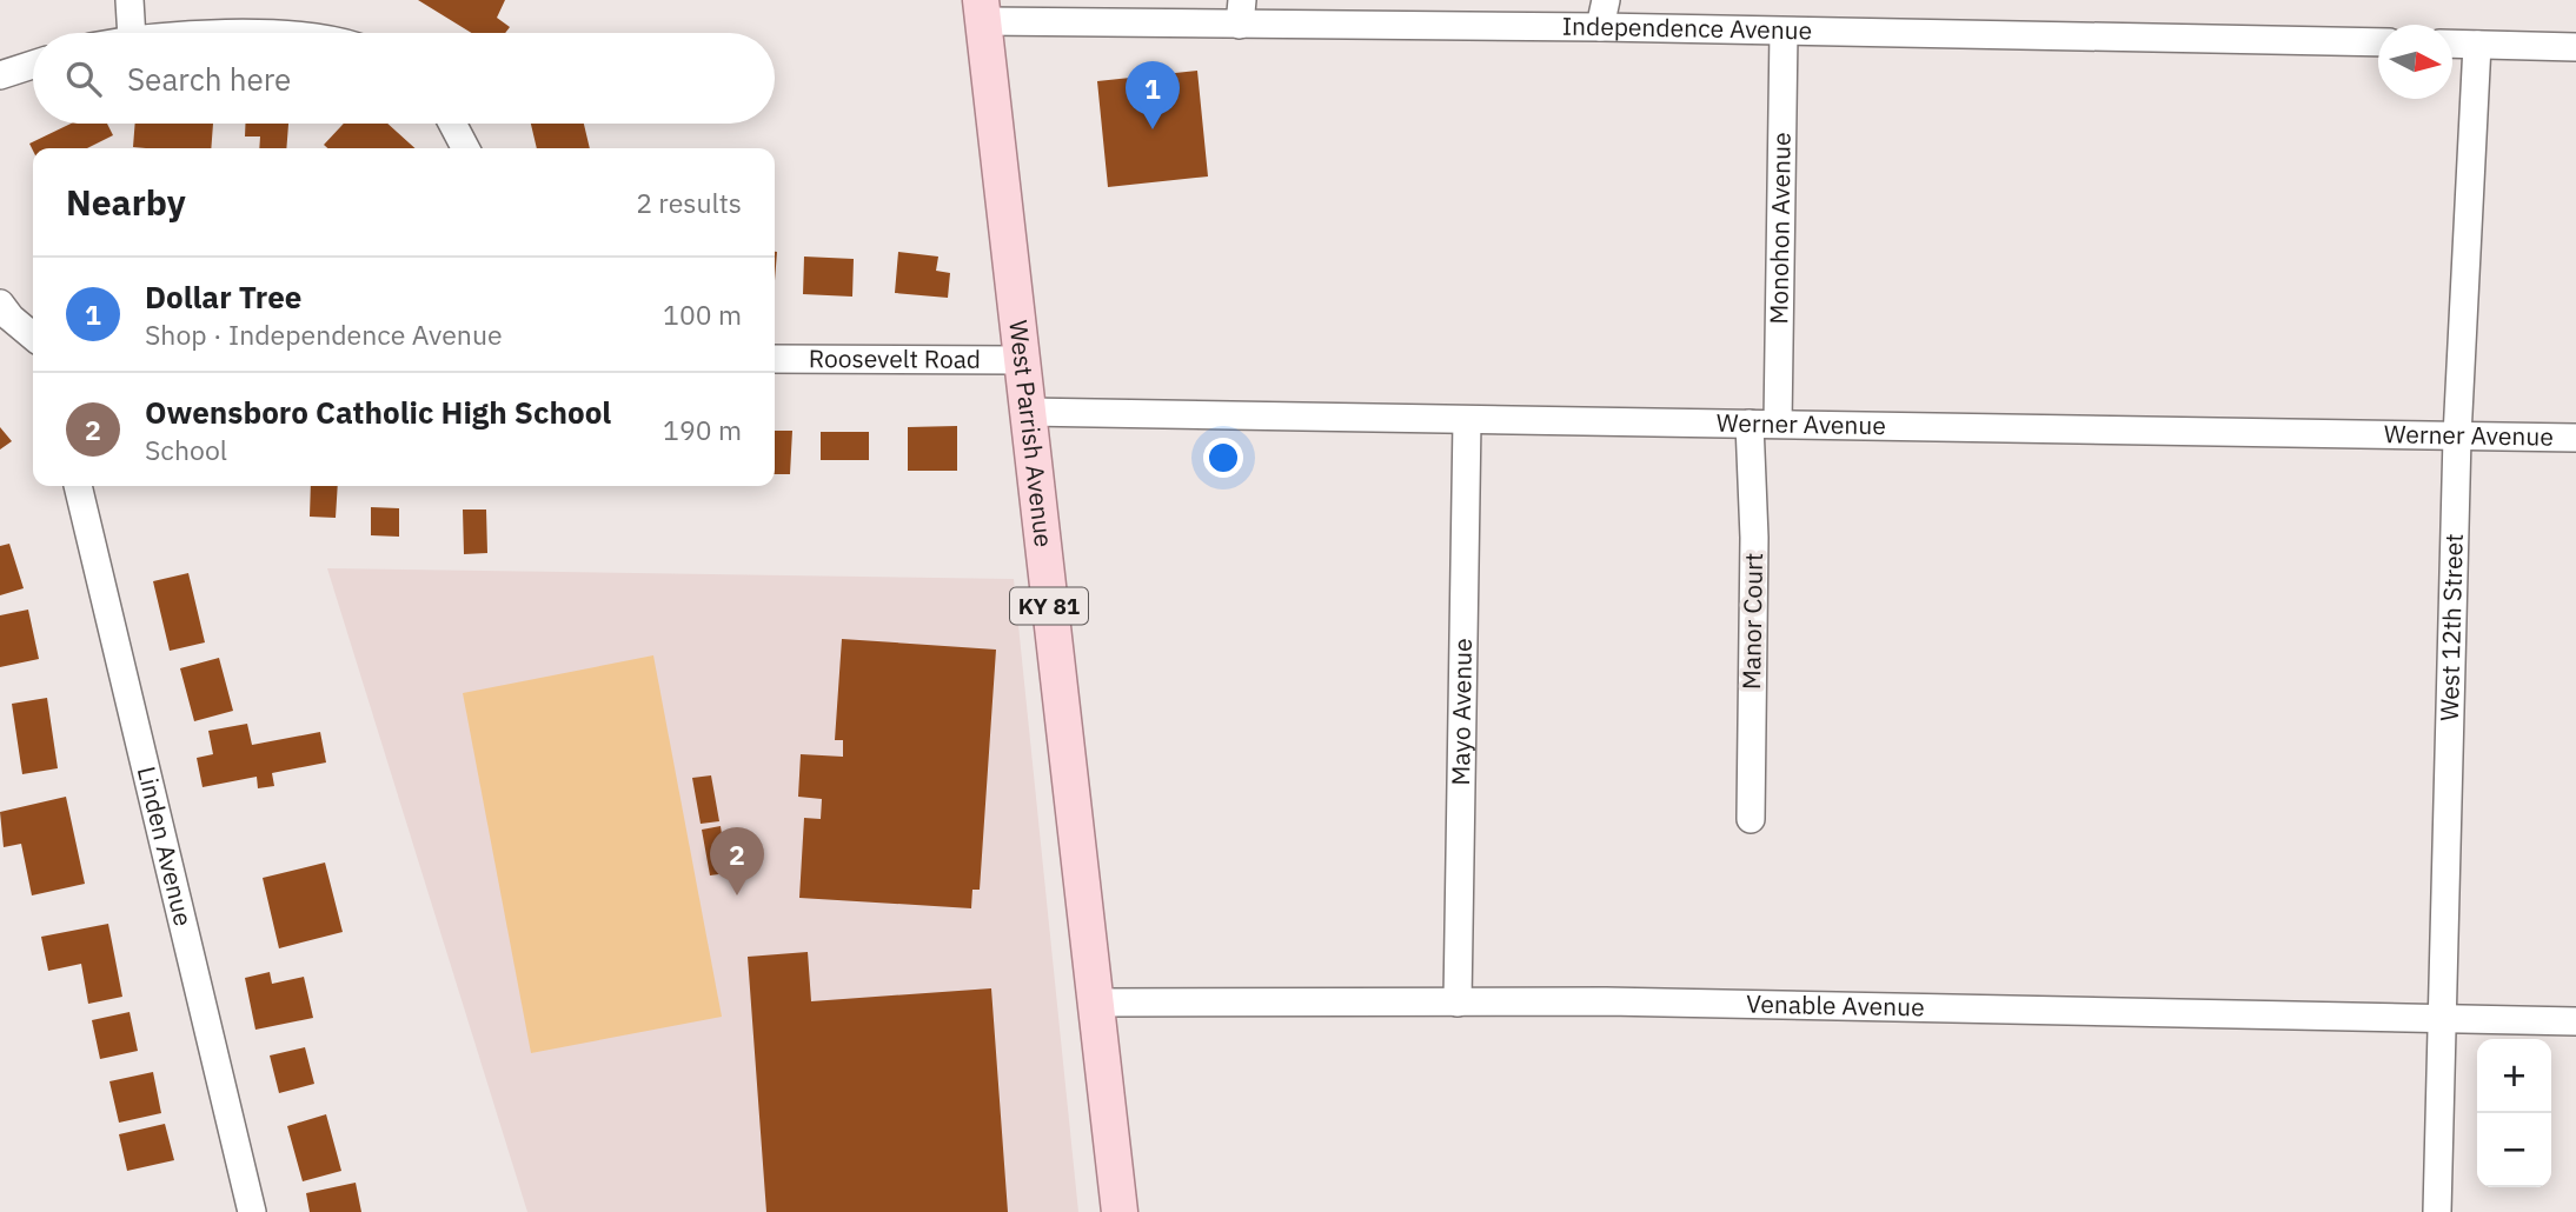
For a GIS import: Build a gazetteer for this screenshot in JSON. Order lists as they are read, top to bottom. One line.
{"streets":{"main road":["West Parrish Avenue","KY 81"],"street":["Independence Avenue","Monohon Avenue","Roosevelt Road","Werner Avenue","Manor Court","West 12th Street","Mayo Avenue","Linden Avenue","Venable Avenue"]},"crossings":[["Independence Avenue","Monohon Avenue"],["Independence Avenue","West Parrish Avenue"],["Monohon Avenue","Werner Avenue"],["Roosevelt Road","West Parrish Avenue"],["Werner Avenue","West Parrish Avenue"],["Werner Avenue","Manor Court"],["Werner Avenue","West 12th Street"],["Werner Avenue","Mayo Avenue"],["West Parrish Avenue","Venable Avenue"],["West 12th Street","Venable Avenue"],["Mayo Avenue","Venable Avenue"]],"north":"right","page":{"search":"Search here","pins":["1","2"],"heading":["Nearby","2 results"],"list":[{"mark":"1","name":"Dollar Tree","note":"Shop · Independence Avenue","value":"100 m"},{"mark":"2","name":"Owensboro Catholic High School","note":"School","value":"190 m"}],"map_buttons":["+","−"]}}
